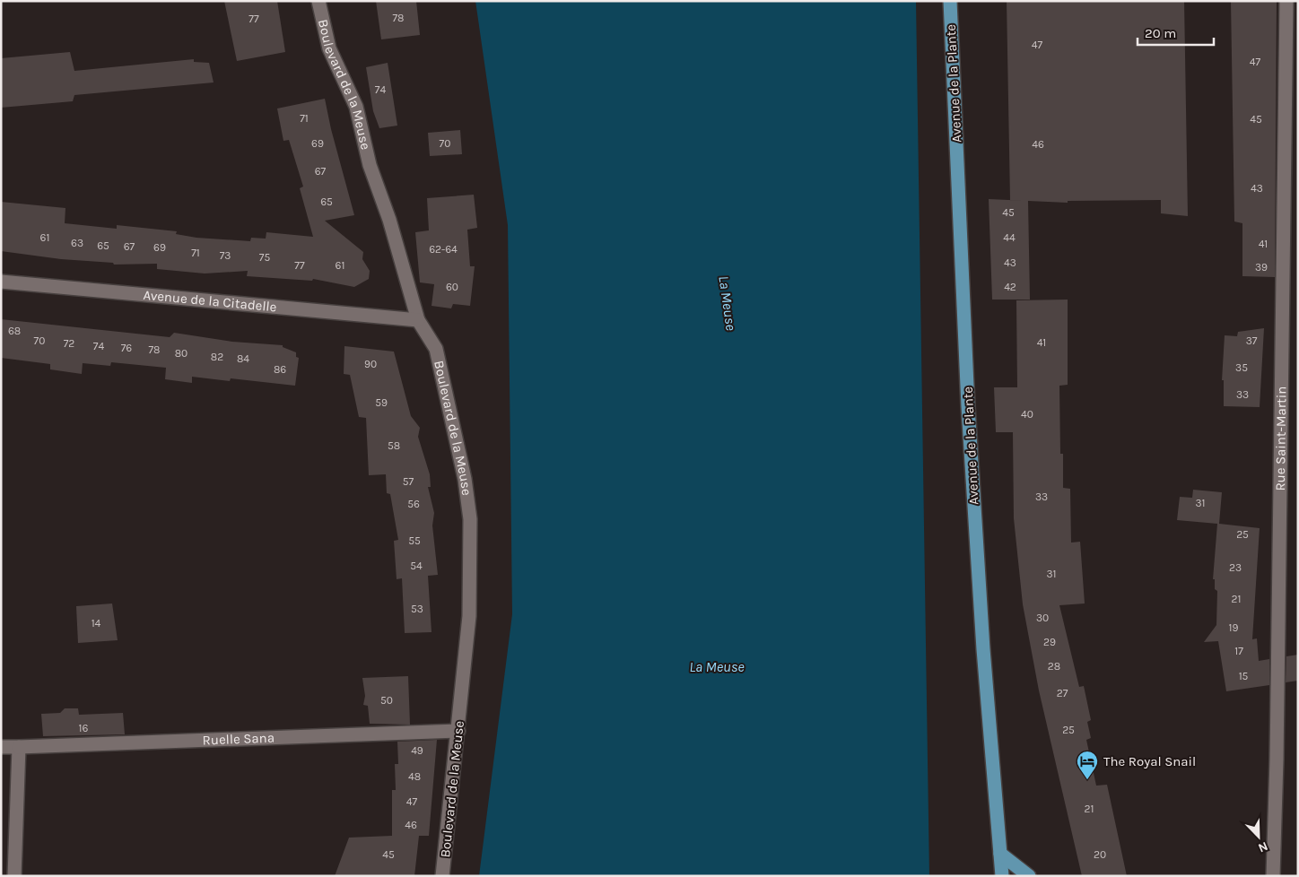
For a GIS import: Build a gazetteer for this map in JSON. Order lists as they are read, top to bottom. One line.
{"streets":{"main road":["Avenue de la Plante"],"street":["Boulevard de la Meuse","Avenue de la Citadelle","Rue Saint-Martin","Ruelle Sana"]},"crossings":[["Boulevard de la Meuse","Avenue de la Citadelle"],["Boulevard de la Meuse","Ruelle Sana"]],"water":["La Meuse"],"places":{"hotel":["The Royal Snail"]},"house_numbers":["78","77","47","47","74","71","45","69","70","46","67","43","65","45","61","44","63","41","65","67","69","62-64","71","73","75","43","77","61","39","60","42","68","70","37","41","72","74","76","78","80","82","84","90","35","86","33","59","40","58","57","33","31","56","25","55","54","23","31","21","53","30","14","19","29","17","28","15","27","50","16","25","49","48","47","21","46","45","20"],"scale_bar":"20 m","north":"bottom right"}
